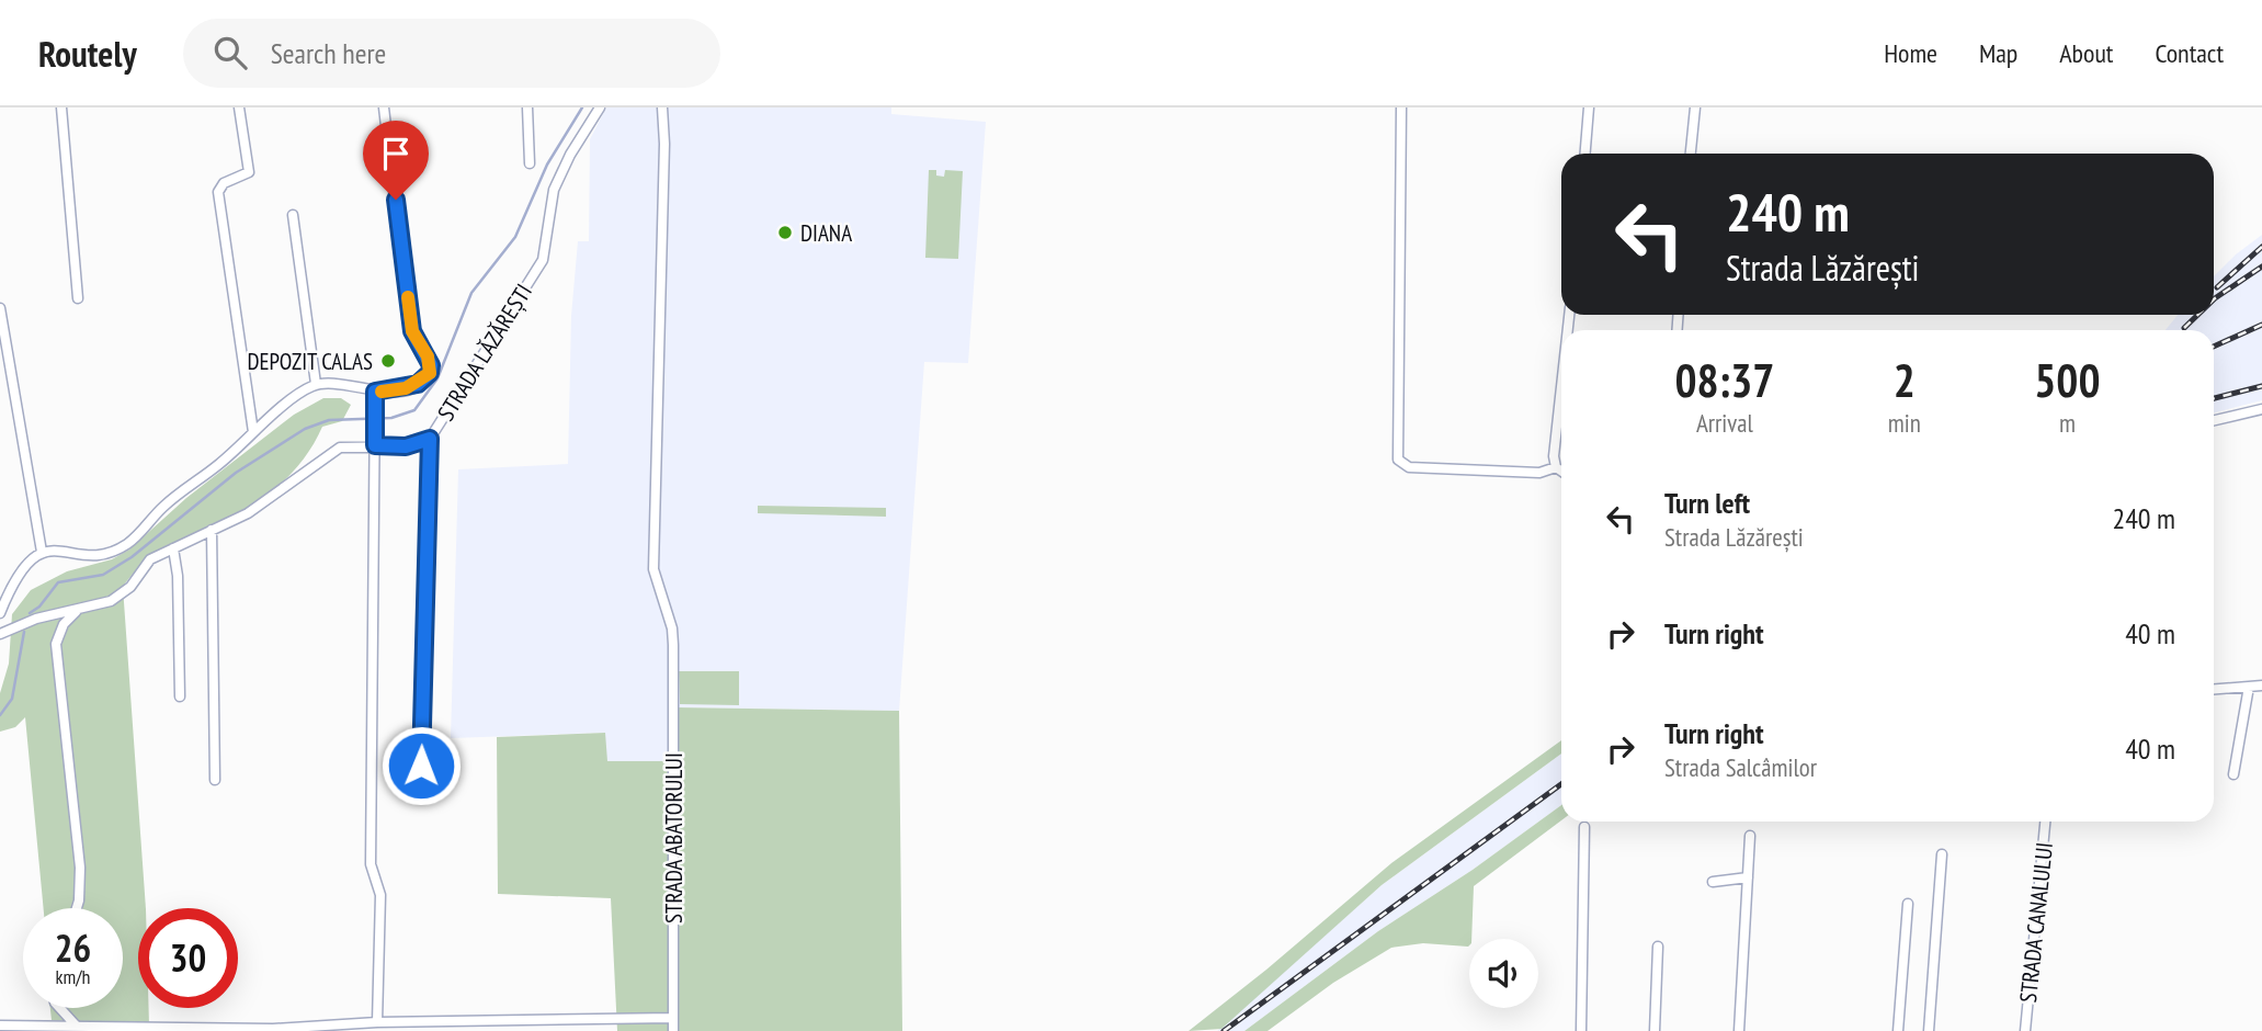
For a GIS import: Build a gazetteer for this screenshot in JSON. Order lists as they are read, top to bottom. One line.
{"streets":{"street":["STRADA LĂZĂREȘTI","STRADA ABATORULUI","STRADA CANALULUI"]},"places":["DIANA","DEPOZIT CALAS"],"page":{"header":"Routely","search":"Search here","nav":["Home","Map","About","Contact"],"turn":["240 m","Strada Lăzărești"],"eta":["08:37","Arrival","2","min","500","m"],"list":[{"name":"Turn left","note":"Strada Lăzărești","value":"240 m"},{"name":"Turn right","value":"40 m"},{"name":"Turn right","note":"Strada Salcâmilor","value":"40 m"}],"speed":"26 km/h","limit":"30"}}
